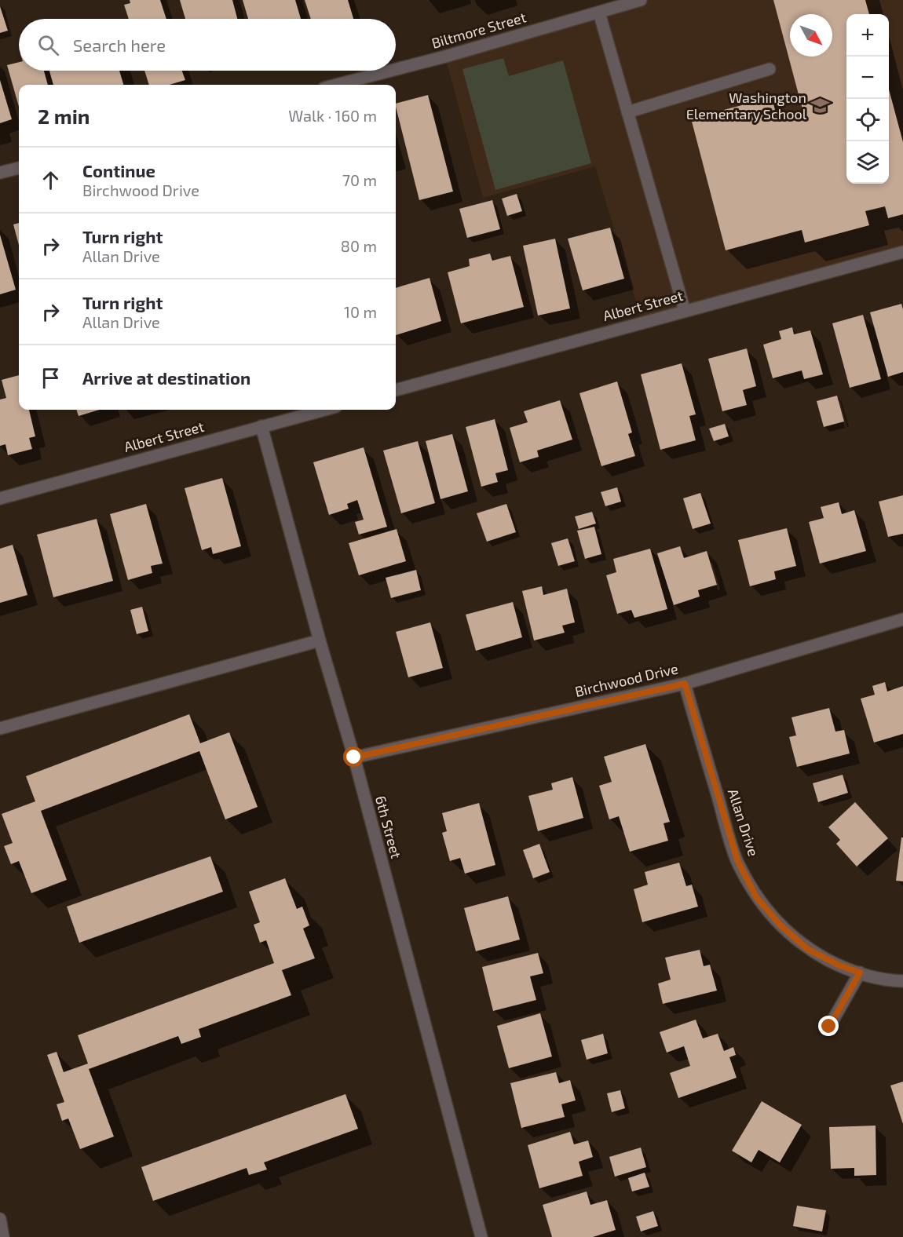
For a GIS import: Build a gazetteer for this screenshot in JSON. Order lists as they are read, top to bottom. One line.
{"streets":{"street":["Biltmore Street","Albert Street","Birchwood Drive","Allan Drive","6th Street"]},"crossings":[["Albert Street","6th Street"],["Birchwood Drive","Allan Drive"],["Birchwood Drive","6th Street"]],"places":{"school or university":["Washington Elementary School"]},"north":"bottom right","page":{"map_buttons":["+","−"],"search":"Search here","heading":["2 min","Walk · 160 m"],"list":[["Continue","Birchwood Drive","70 m"],["Turn right","Allan Drive","80 m"],["Turn right","Allan Drive","10 m"],"Arrive at destination"]}}
